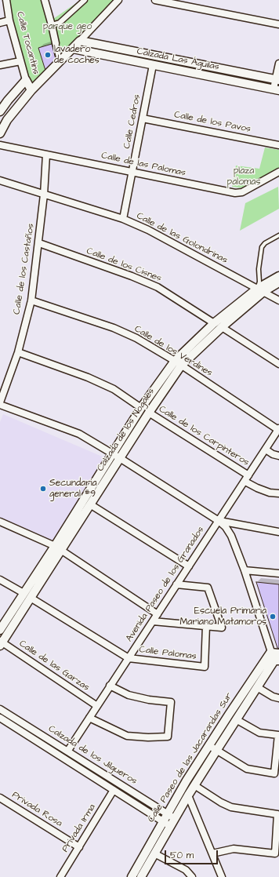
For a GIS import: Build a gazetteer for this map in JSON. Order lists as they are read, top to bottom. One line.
{"streets":{"street":["Calle Tocantins","Calzada Las Águilas","Calle Cedros","Calle de los Pavos","Calle de las Palomas","Calle de las Golondrinas","Calle de los Cisnes","Calle de los Castaños","Calle de los Verdines","Calzada de los Nogales","Calle de los Carpinteros","Avenida Paseo de los Granados","Calle Palomas","Calle de las Garzas","Calzada de los Jilgueros","Calle Paseo de las Jacarandas Sur","Privada Rosa","Privada Irma"]},"crossings":[["Calzada Las Águilas","Calle Cedros"],["Calle Cedros","Calle de los Pavos"],["Calle Cedros","Calle de las Palomas"],["Calle Cedros","Calle de las Golondrinas"],["Calle de las Palomas","Calle de los Castaños"],["Calle de las Golondrinas","Calle de los Castaños"],["Calle de las Golondrinas","Calzada de los Nogales"],["Calle de los Cisnes","Calle de los Castaños"],["Calle de los Cisnes","Calzada de los Nogales"],["Calle de los Castaños","Calle de los Verdines"],["Calle de los Verdines","Calzada de los Nogales"],["Calle de los Verdines","Avenida Paseo de los Granados"],["Calzada de los Nogales","Calle de los Carpinteros"],["Calzada de los Nogales","Calle de las Garzas"],["Calle de los Carpinteros","Avenida Paseo de los Granados"],["Avenida Paseo de los Granados","Calle Palomas"],["Avenida Paseo de los Granados","Calle de las Garzas"],["Avenida Paseo de los Granados","Calzada de los Jilgueros"],["Calzada de los Jilgueros","Calle Paseo de las Jacarandas Sur"],["Calzada de los Jilgueros","Privada Irma"],["Privada Rosa","Privada Irma"]],"parks":["parque geo","plaza palomas"],"places":["lavadero de coches","Secundaria general #9","Escuela Primaria Mariano Matamoros"],"scale_bar":"50 m"}
